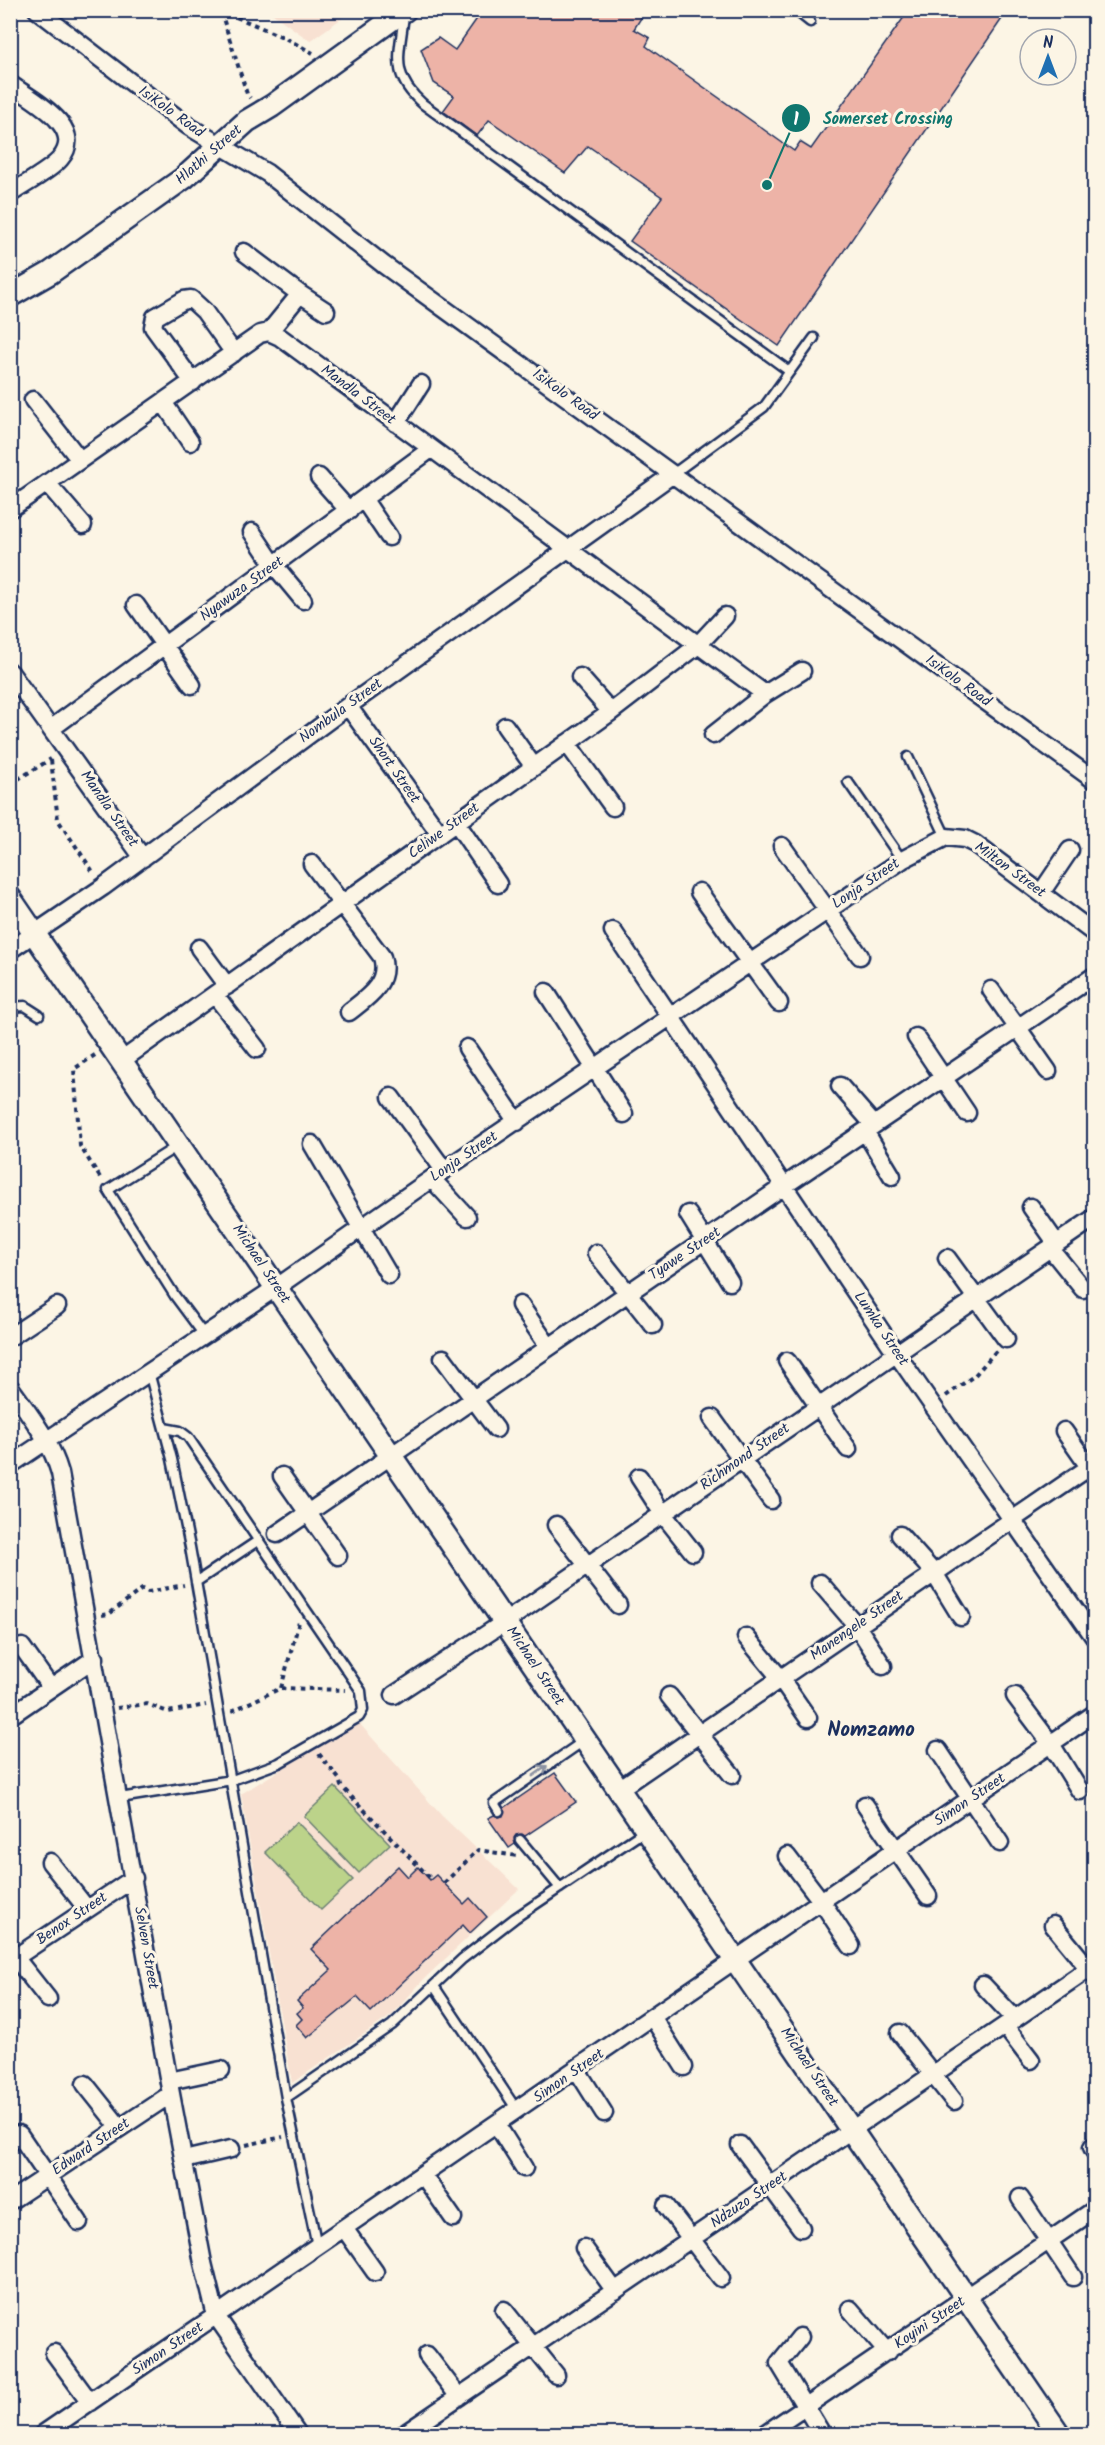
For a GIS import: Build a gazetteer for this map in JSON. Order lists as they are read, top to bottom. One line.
{"streets":{"street":["IsiKolo Road","Hlathi Street","Mandla Street","Nyawuza Street","Nombula Street","Short Street","Celiwe Street","Milton Street","Lonja Street","Tyawe Street","Michael Street","Lumka Street","Richmond Street","Manengele Street","Simon Street","Benox Street","Selven Street","Edward Street","Ndzuzo Street","Koyini Street"]},"crossings":[["IsiKolo Road","Hlathi Street"],["IsiKolo Road","Nombula Street"],["Mandla Street","Nyawuza Street"],["Mandla Street","Nombula Street"],["Mandla Street","Celiwe Street"],["Nombula Street","Short Street"],["Nombula Street","Michael Street"],["Short Street","Celiwe Street"],["Celiwe Street","Michael Street"],["Milton Street","Lonja Street"],["Lonja Street","Michael Street"],["Lonja Street","Lumka Street"],["Lonja Street","Selven Street"],["Tyawe Street","Michael Street"],["Tyawe Street","Lumka Street"],["Michael Street","Richmond Street"],["Michael Street","Manengele Street"],["Michael Street","Simon Street"],["Michael Street","Ndzuzo Street"],["Michael Street","Koyini Street"],["Lumka Street","Richmond Street"],["Lumka Street","Manengele Street"],["Simon Street","Selven Street"],["Benox Street","Selven Street"],["Selven Street","Edward Street"]],"districts":["Nomzamo"],"places":["Somerset Crossing"],"north":"top"}
